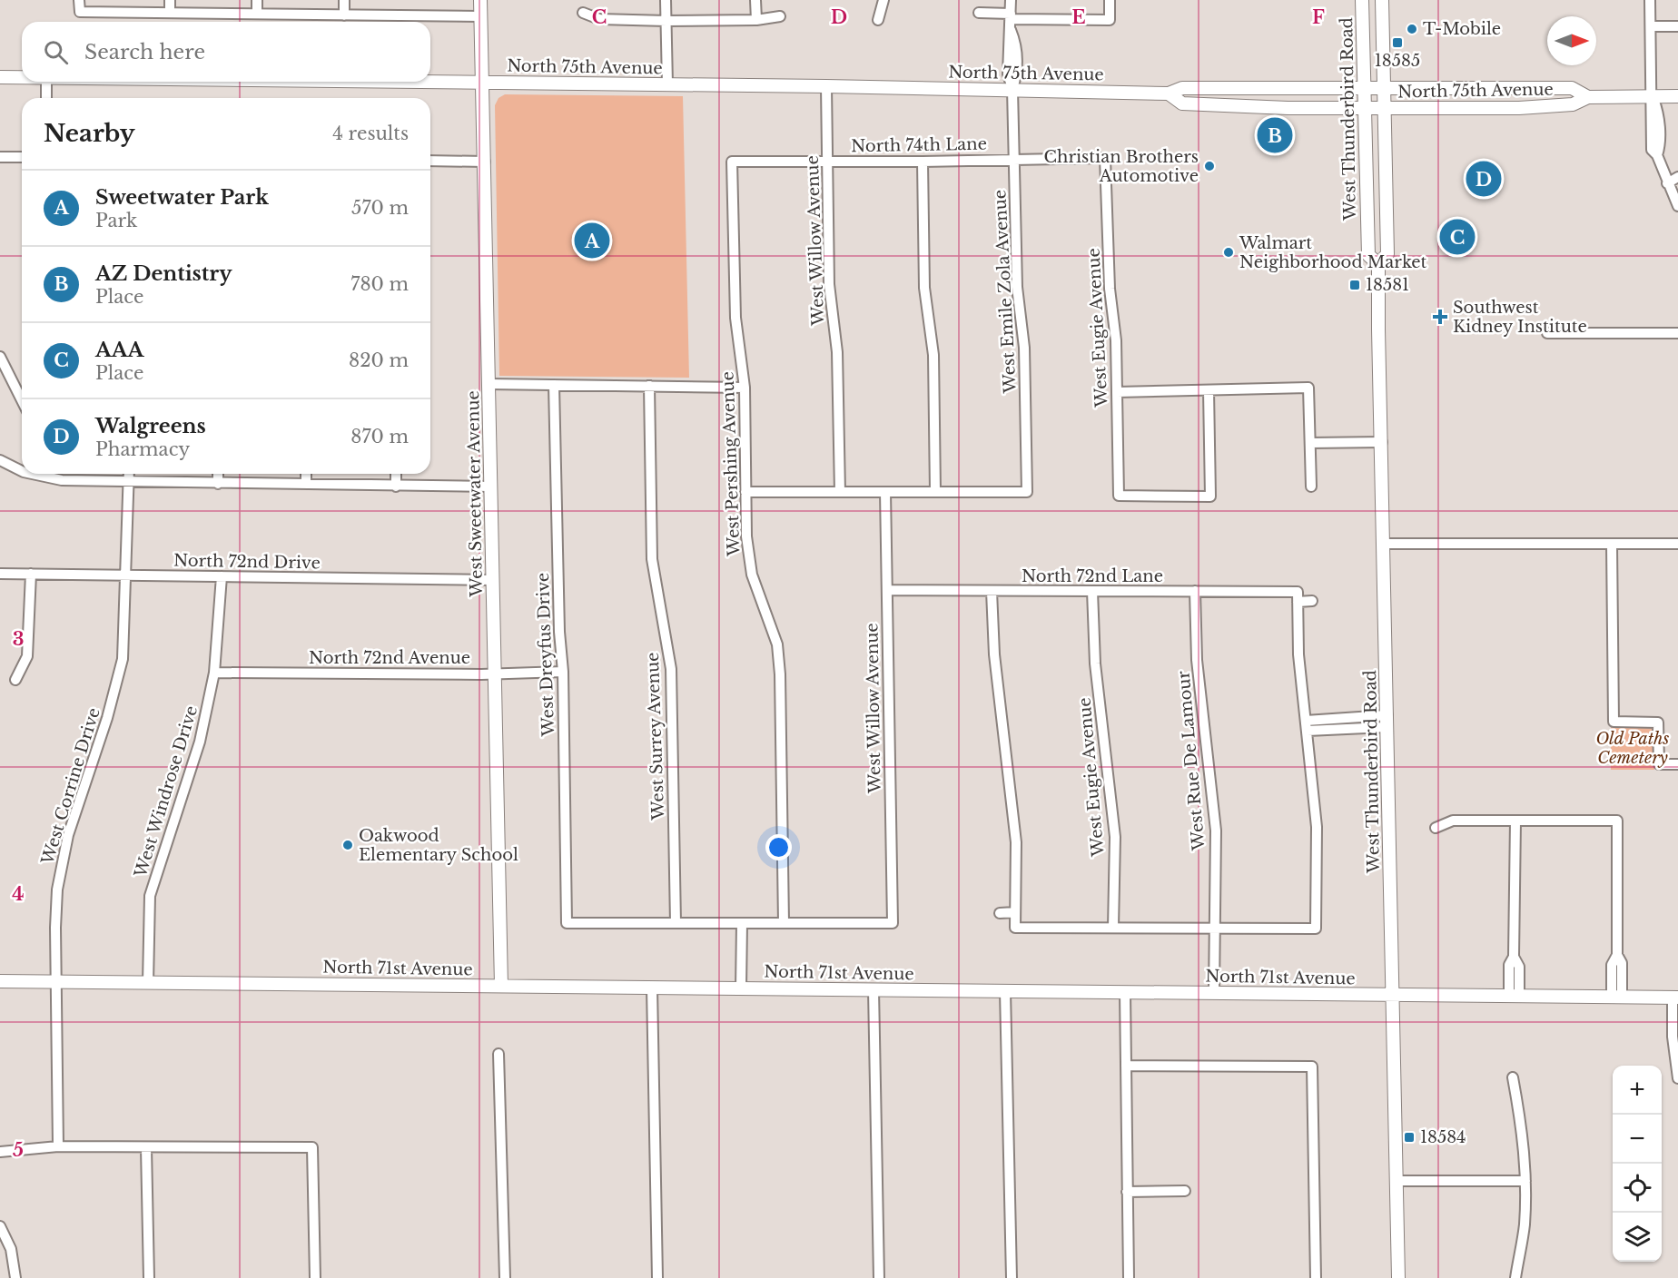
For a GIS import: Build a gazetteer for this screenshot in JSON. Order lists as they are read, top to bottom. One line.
{"streets":{"main road":["North 75th Avenue","West Thunderbird Road","West Sweetwater Avenue","North 71st Avenue"],"street":["North 74th Lane","West Willow Avenue","West Emile Zola Avenue","West Eugie Avenue","West Pershing Avenue","North 72nd Drive","North 72nd Lane","West Dreyfus Drive","North 72nd Avenue","West Surrey Avenue","West Rue De Lamour","West Corrine Drive","West Windrose Drive"]},"crossings":[["North 75th Avenue","West Thunderbird Road"],["North 75th Avenue","West Willow Avenue"],["North 75th Avenue","West Emile Zola Avenue"],["North 75th Avenue","West Sweetwater Avenue"],["West Thunderbird Road","North 71st Avenue"],["North 74th Lane","West Willow Avenue"],["North 74th Lane","West Emile Zola Avenue"],["North 74th Lane","West Eugie Avenue"],["North 74th Lane","West Pershing Avenue"],["West Willow Avenue","West Pershing Avenue"],["West Willow Avenue","North 72nd Lane"],["West Eugie Avenue","North 72nd Lane"],["West Sweetwater Avenue","North 72nd Drive"],["West Sweetwater Avenue","North 72nd Avenue"],["West Sweetwater Avenue","North 71st Avenue"],["North 72nd Drive","West Corrine Drive"],["North 72nd Drive","West Windrose Drive"],["North 72nd Lane","West Rue De Lamour"],["West Dreyfus Drive","North 72nd Avenue"],["West Dreyfus Drive","West Surrey Avenue"],["North 72nd Avenue","West Windrose Drive"],["West Rue De Lamour","North 71st Avenue"],["West Corrine Drive","North 71st Avenue"],["West Windrose Drive","North 71st Avenue"]],"parks":["Old Paths Cemetery"],"places":{"other":["T-Mobile","Christian Brothers Automotive","Walmart Neighborhood Market","Oakwood Elementary School"],"transit":["18585","18581","18584"],"health":["Southwest Kidney Institute"]},"north":"right","page":{"search":"Search here","heading":["Nearby","4 results"],"pins":["B","D","C","A"],"list":[{"mark":"A","name":"Sweetwater Park","note":"Park","value":"570 m"},{"mark":"B","name":"AZ Dentistry","note":"Place","value":"780 m"},{"mark":"C","name":"AAA","note":"Place","value":"820 m"},{"mark":"D","name":"Walgreens","note":"Pharmacy","value":"870 m"}],"map_buttons":["+","−"]},"grid":{"columns":["C","D","E","F"],"rows":["3","4","5"]}}
